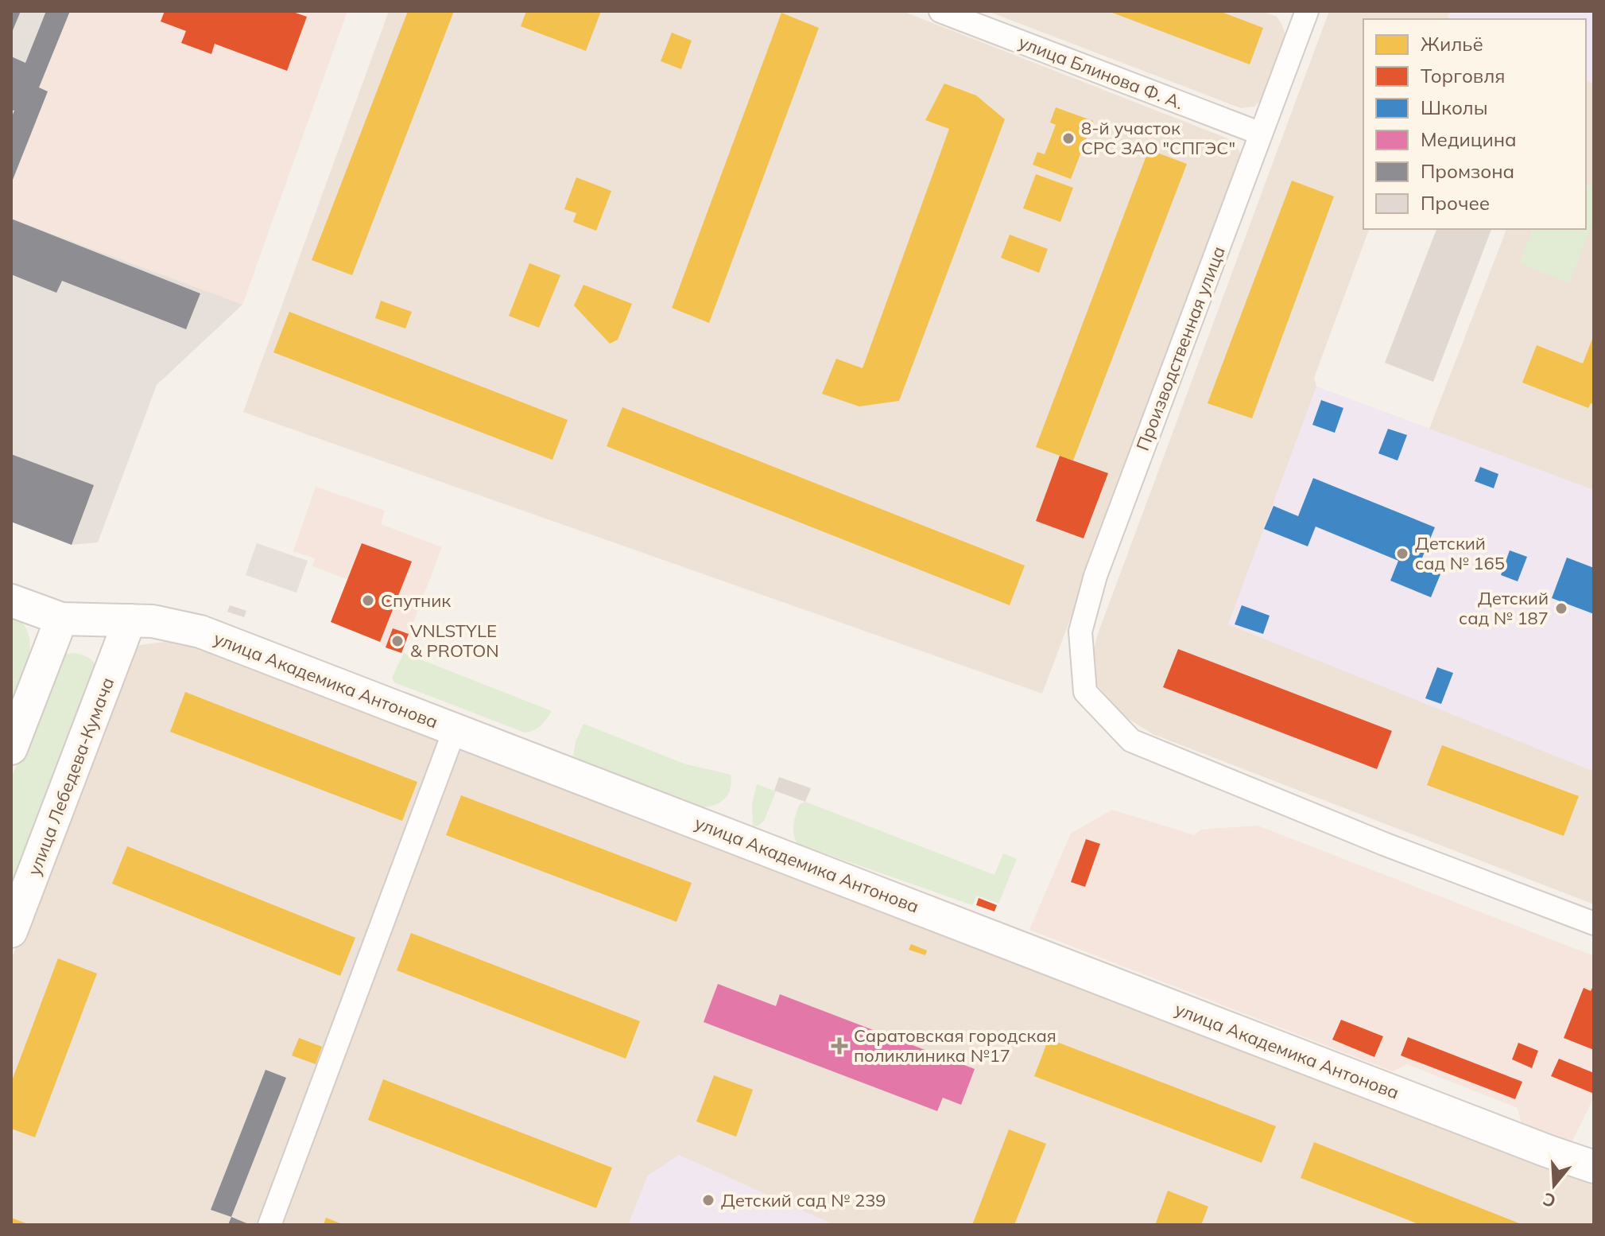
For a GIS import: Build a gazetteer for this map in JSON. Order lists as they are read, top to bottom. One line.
{"streets":{"main road":["улица Академика Антонова","улица Лебедева-Кумача"],"street":["улица Блинова Ф. А.","Производственная улица"]},"crossings":[["улица Блинова Ф. А.","Производственная улица"],["улица Академика Антонова","улица Лебедева-Кумача"]],"places":{"other":["8-й участок СРС ЗАО \"СПГЭС\"","Детский сад № 165","Спутник","Детский сад № 187","VNLSTYLE & PROTON","Детский сад № 239"],"health":["Саратовская городская поликлиника №17"]},"legend":["Жильё","Торговля","Школы","Медицина","Промзона","Прочее"],"north":"bottom"}
